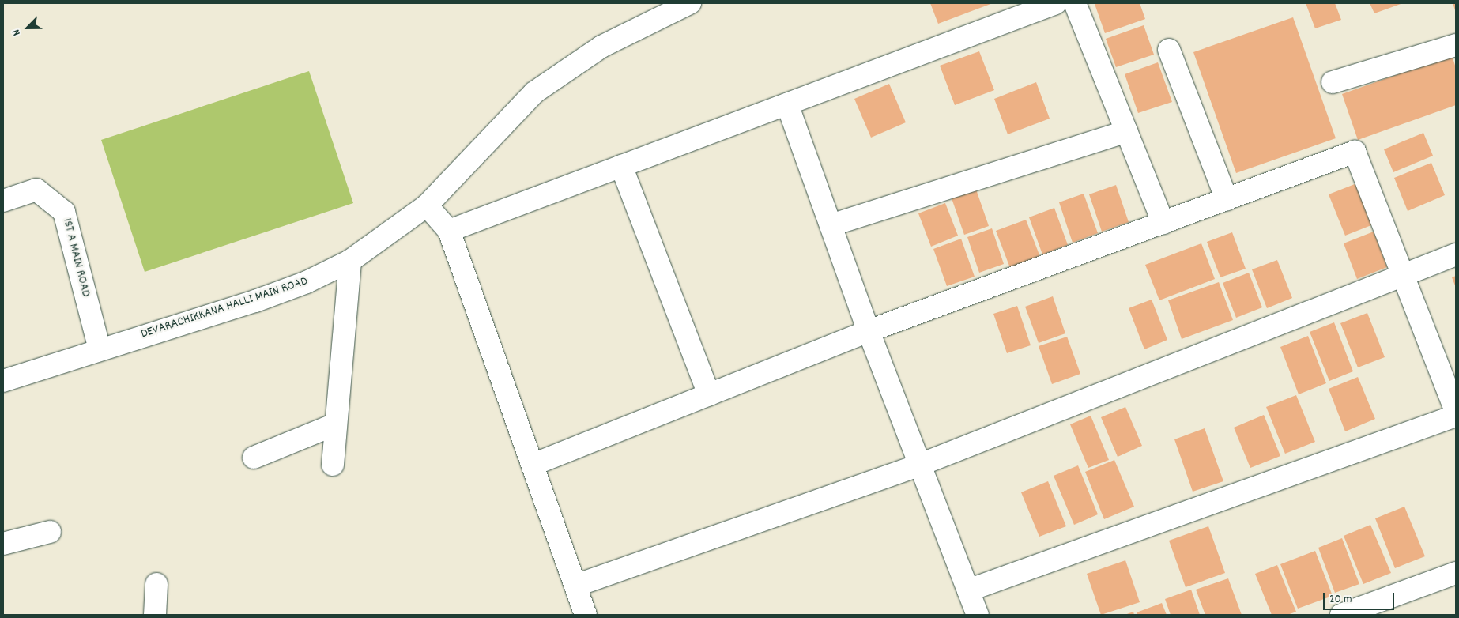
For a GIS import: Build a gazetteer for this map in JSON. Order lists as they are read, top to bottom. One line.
{"streets":{"street":["1ST A MAIN ROAD","DEVARACHIKKANA HALLI MAIN ROAD"]},"crossings":[["1ST A MAIN ROAD","DEVARACHIKKANA HALLI MAIN ROAD"]],"scale_bar":"20 m","north":"bottom left"}
